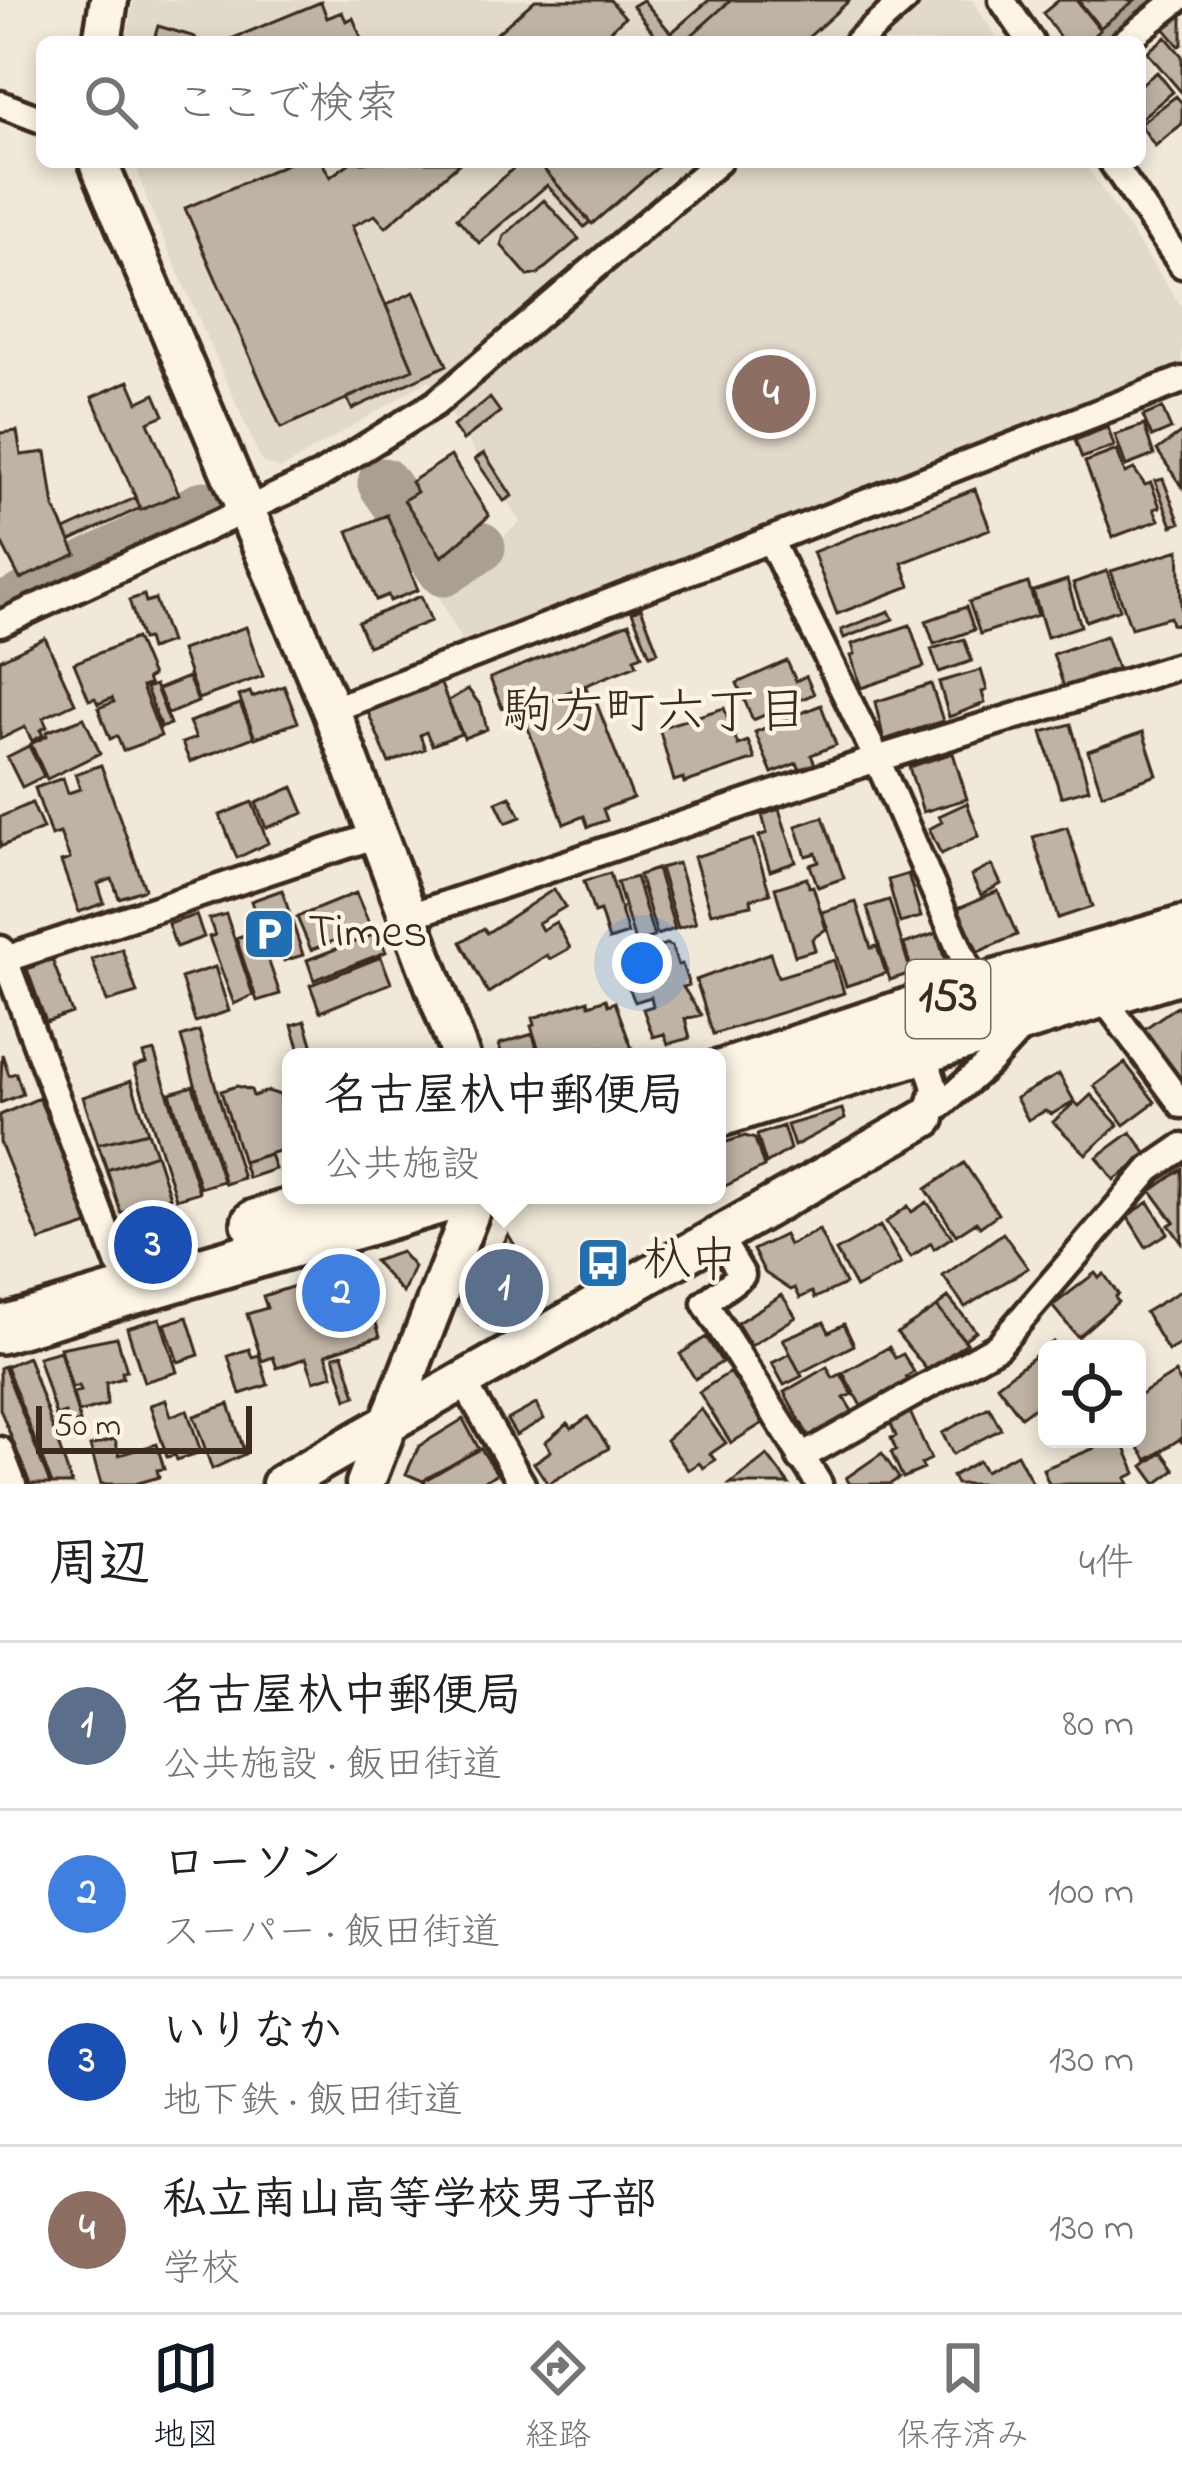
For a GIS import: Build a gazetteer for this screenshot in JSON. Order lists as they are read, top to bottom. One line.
{"streets":{"highway":["153"]},"districts":["駒方町六丁目"],"places":{"parking":["Times"],"bus stop":["杁中"]},"scale_bar":"50 m","page":{"search":"ここで検索","pins":["4","3","1","2"],"popup":["名古屋杁中郵便局","公共施設"],"scale":"50 m","heading":["周辺","4件"],"list":[{"mark":"1","name":"名古屋杁中郵便局","note":"公共施設 · 飯田街道","value":"80 m"},{"mark":"2","name":"ローソン","note":"スーパー · 飯田街道","value":"100 m"},{"mark":"3","name":"いりなか","note":"地下鉄 · 飯田街道","value":"130 m"},{"mark":"4","name":"私立南山高等学校男子部","note":"学校","value":"130 m"}],"nav":["地図","経路","保存済み"]}}
